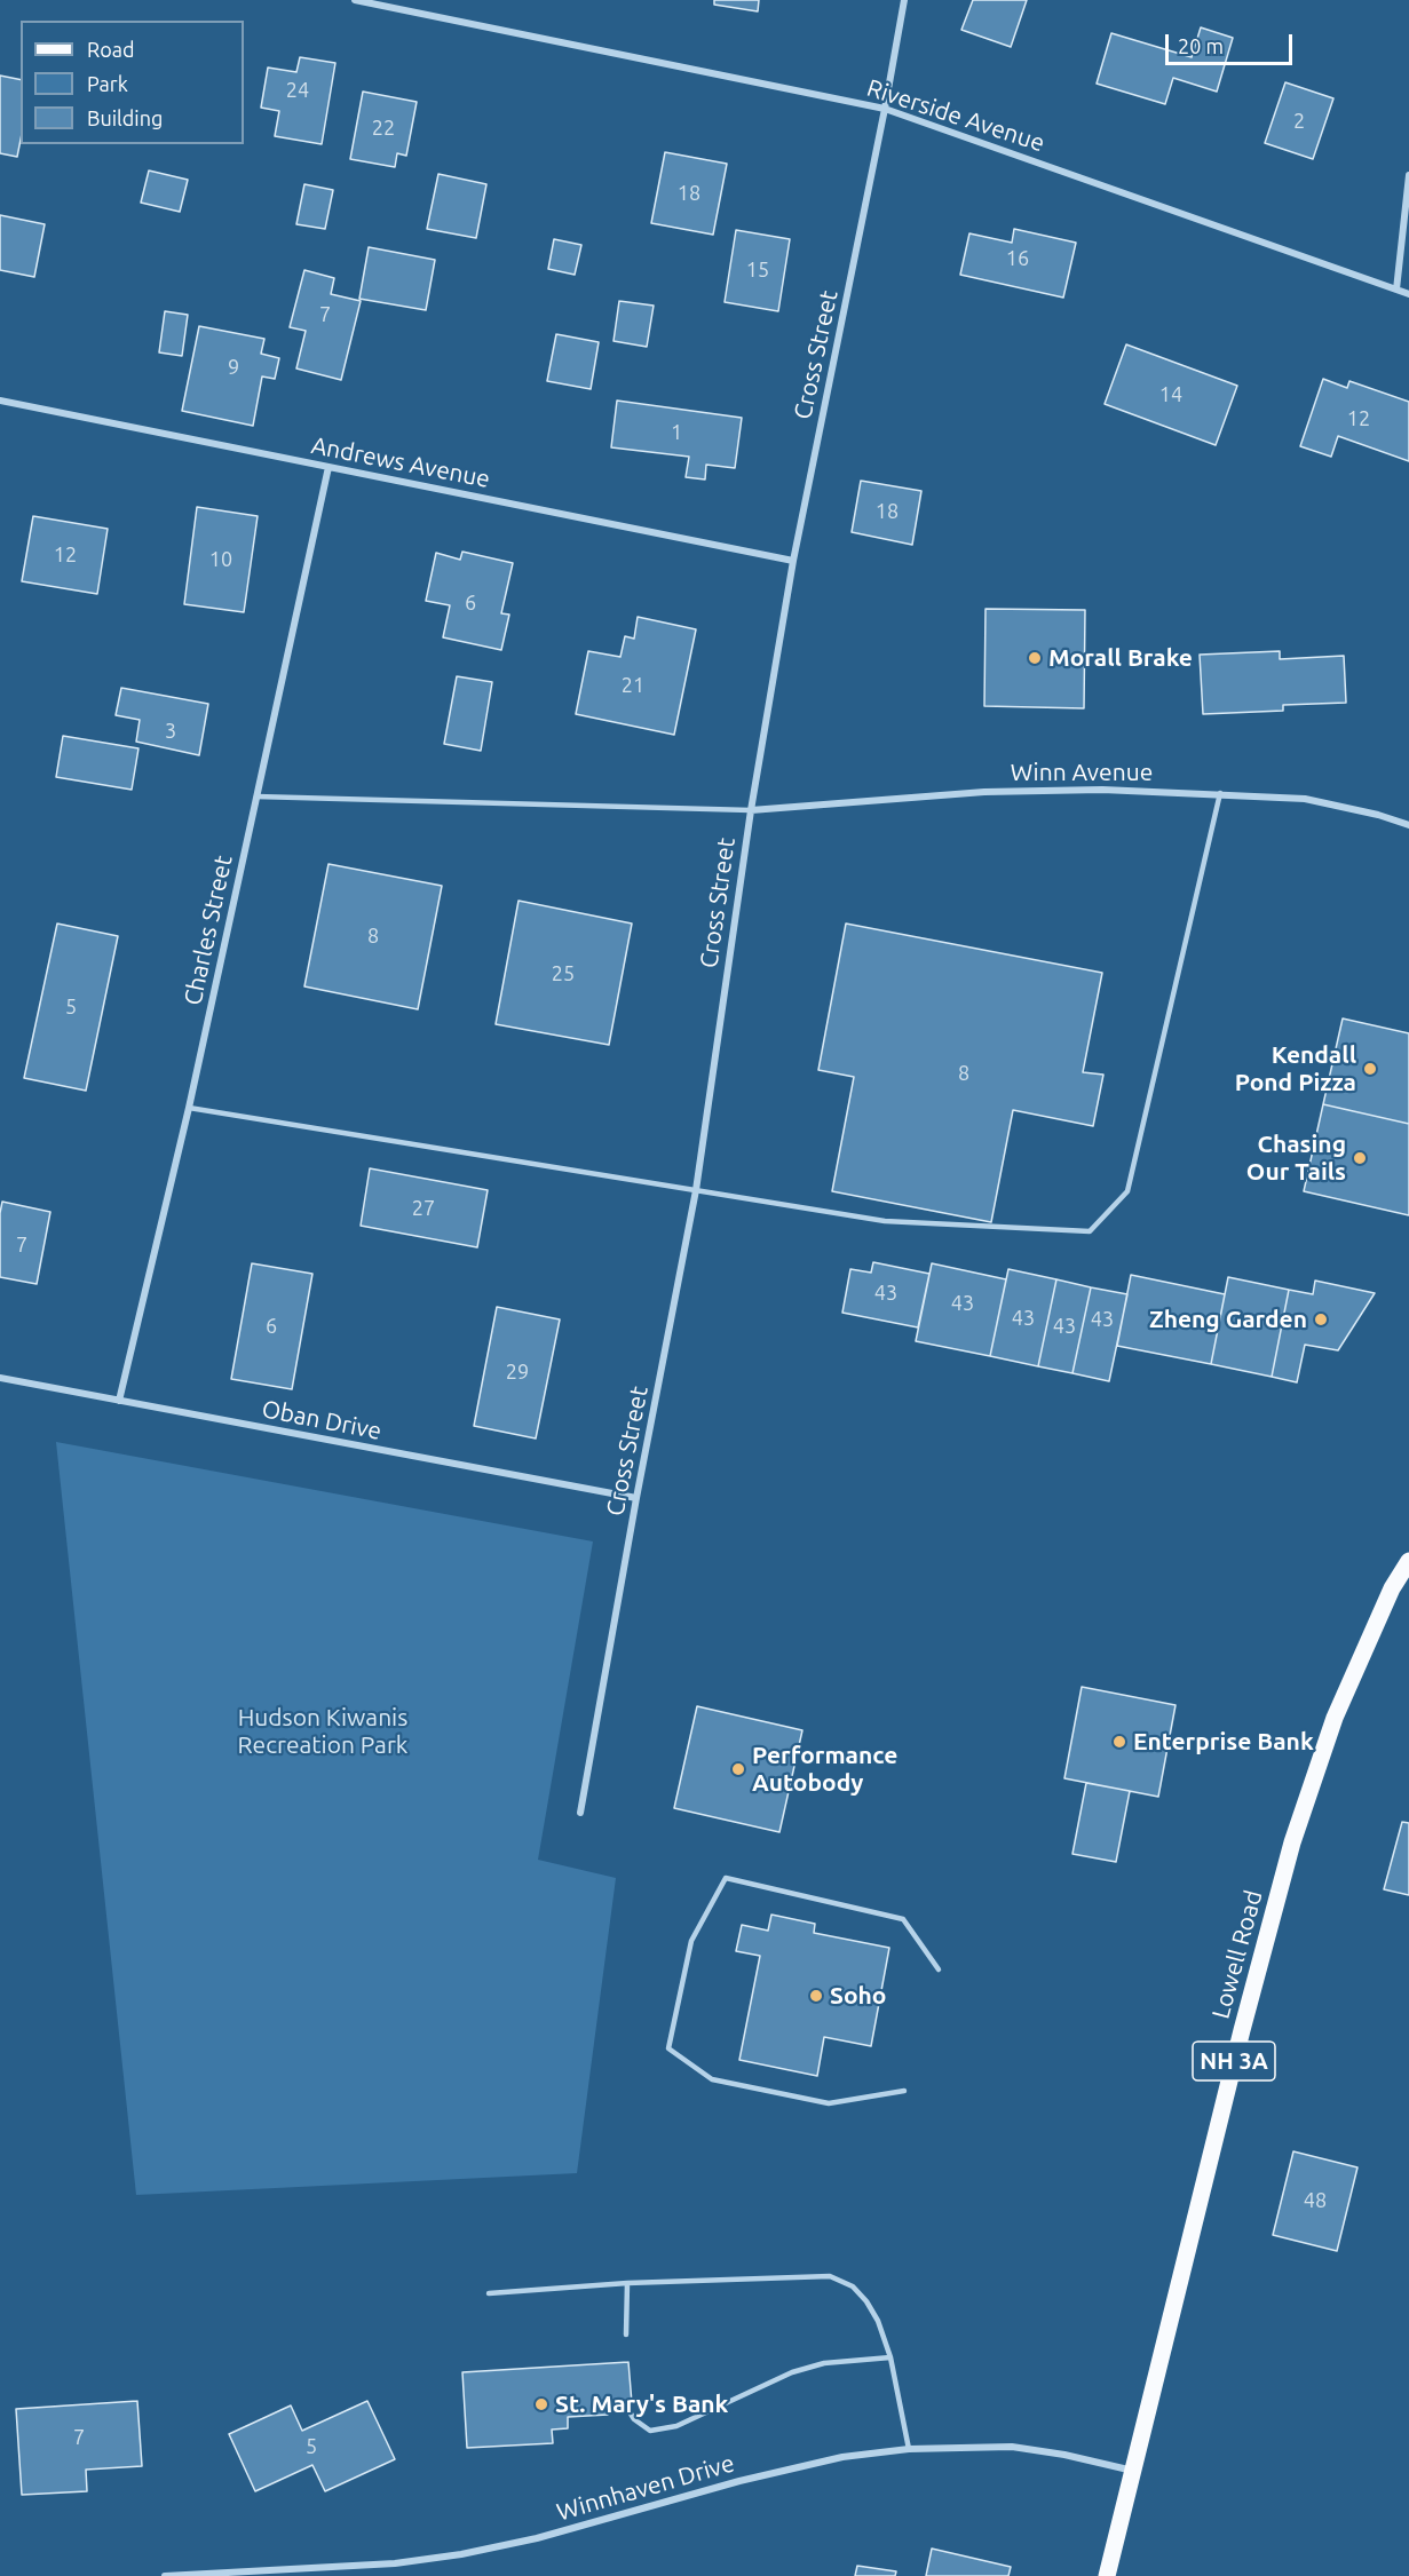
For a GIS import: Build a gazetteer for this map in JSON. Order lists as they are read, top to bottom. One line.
{"streets":{"main road":["Lowell Road","NH 3A"],"street":["Riverside Avenue","Cross Street","Andrews Avenue","Winn Avenue","Charles Street","Oban Drive","Winnhaven Drive"]},"crossings":[["Riverside Avenue","Cross Street"],["Cross Street","Andrews Avenue"],["Cross Street","Winn Avenue"],["Cross Street","Oban Drive"],["Andrews Avenue","Charles Street"],["Charles Street","Oban Drive"],["Lowell Road","Winnhaven Drive"]],"parks":["Hudson Kiwanis Recreation Park"],"places":["Morall Brake","Kendall Pond Pizza","Chasing Our Tails","Zheng Garden","Enterprise Bank","Performance Autobody","Soho","St. Mary's Bank"],"house_numbers":["24","2","22","18","16","15","7","9","14","12","1","18","12","10","6","21","3","8","25","5","8","27","7","43","43","43","43","6","43","29","48","7","5"],"legend":["Road","Park","Building"],"scale_bar":"20 m"}
